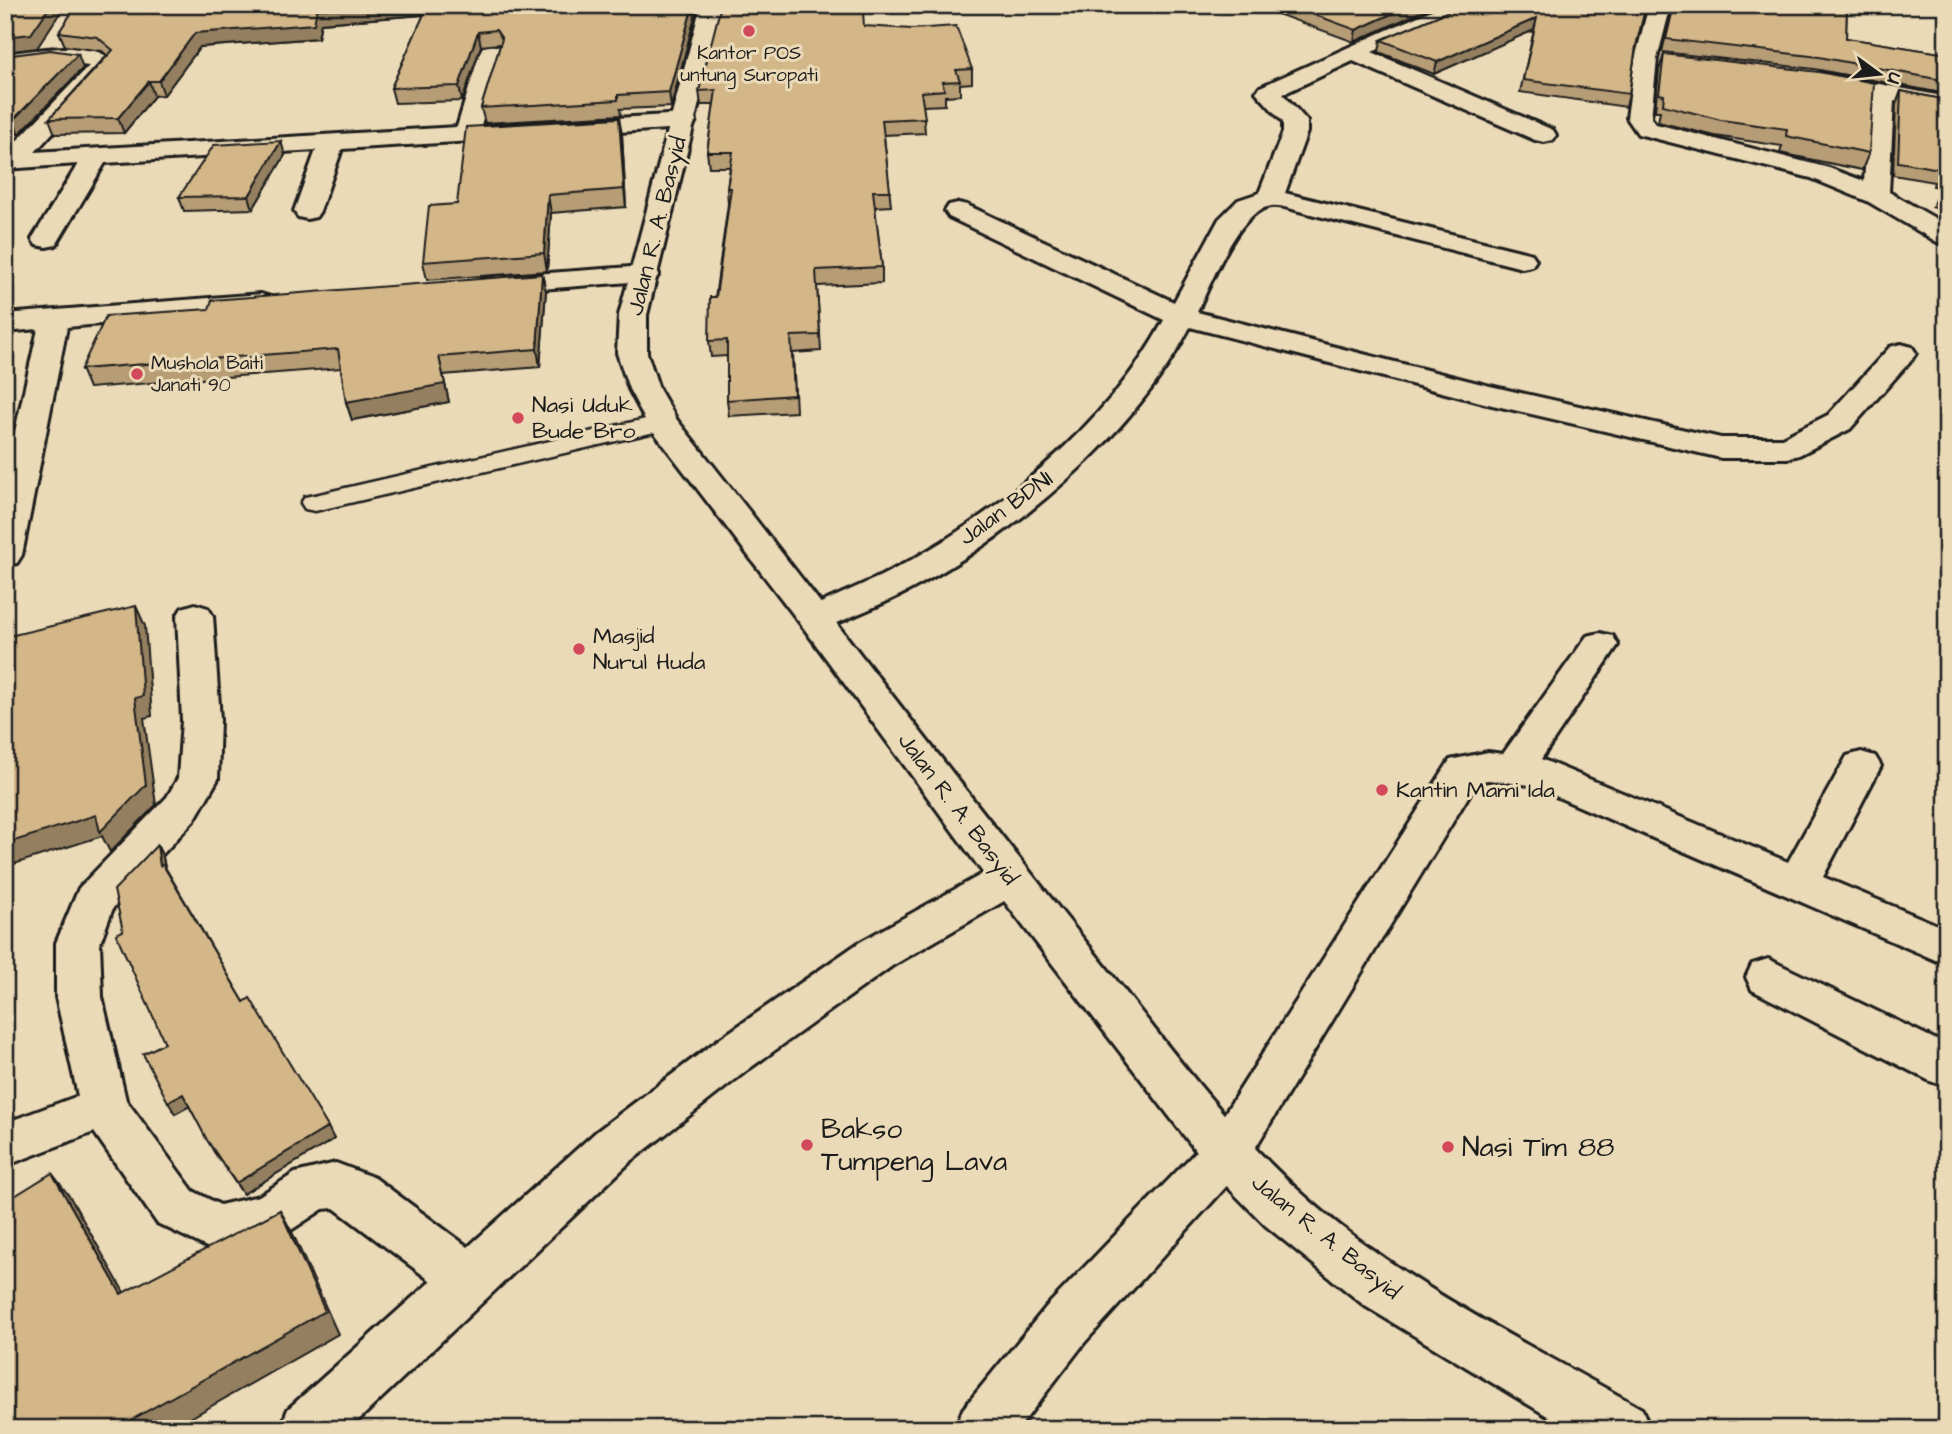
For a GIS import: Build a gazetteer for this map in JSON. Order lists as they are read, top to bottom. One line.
{"streets":{"street":["Jalan R. A. Basyid","Jalan BDNI"]},"crossings":[["Jalan R. A. Basyid","Jalan BDNI"]],"places":["Kantor POS untung Suropati","Mushola Baiti Janati 90","Nasi Uduk Bude Bro","Masjid Nurul Huda","Kantin Mami Ida","Bakso Tumpeng Lava","Nasi Tim 88"],"north":"right"}
